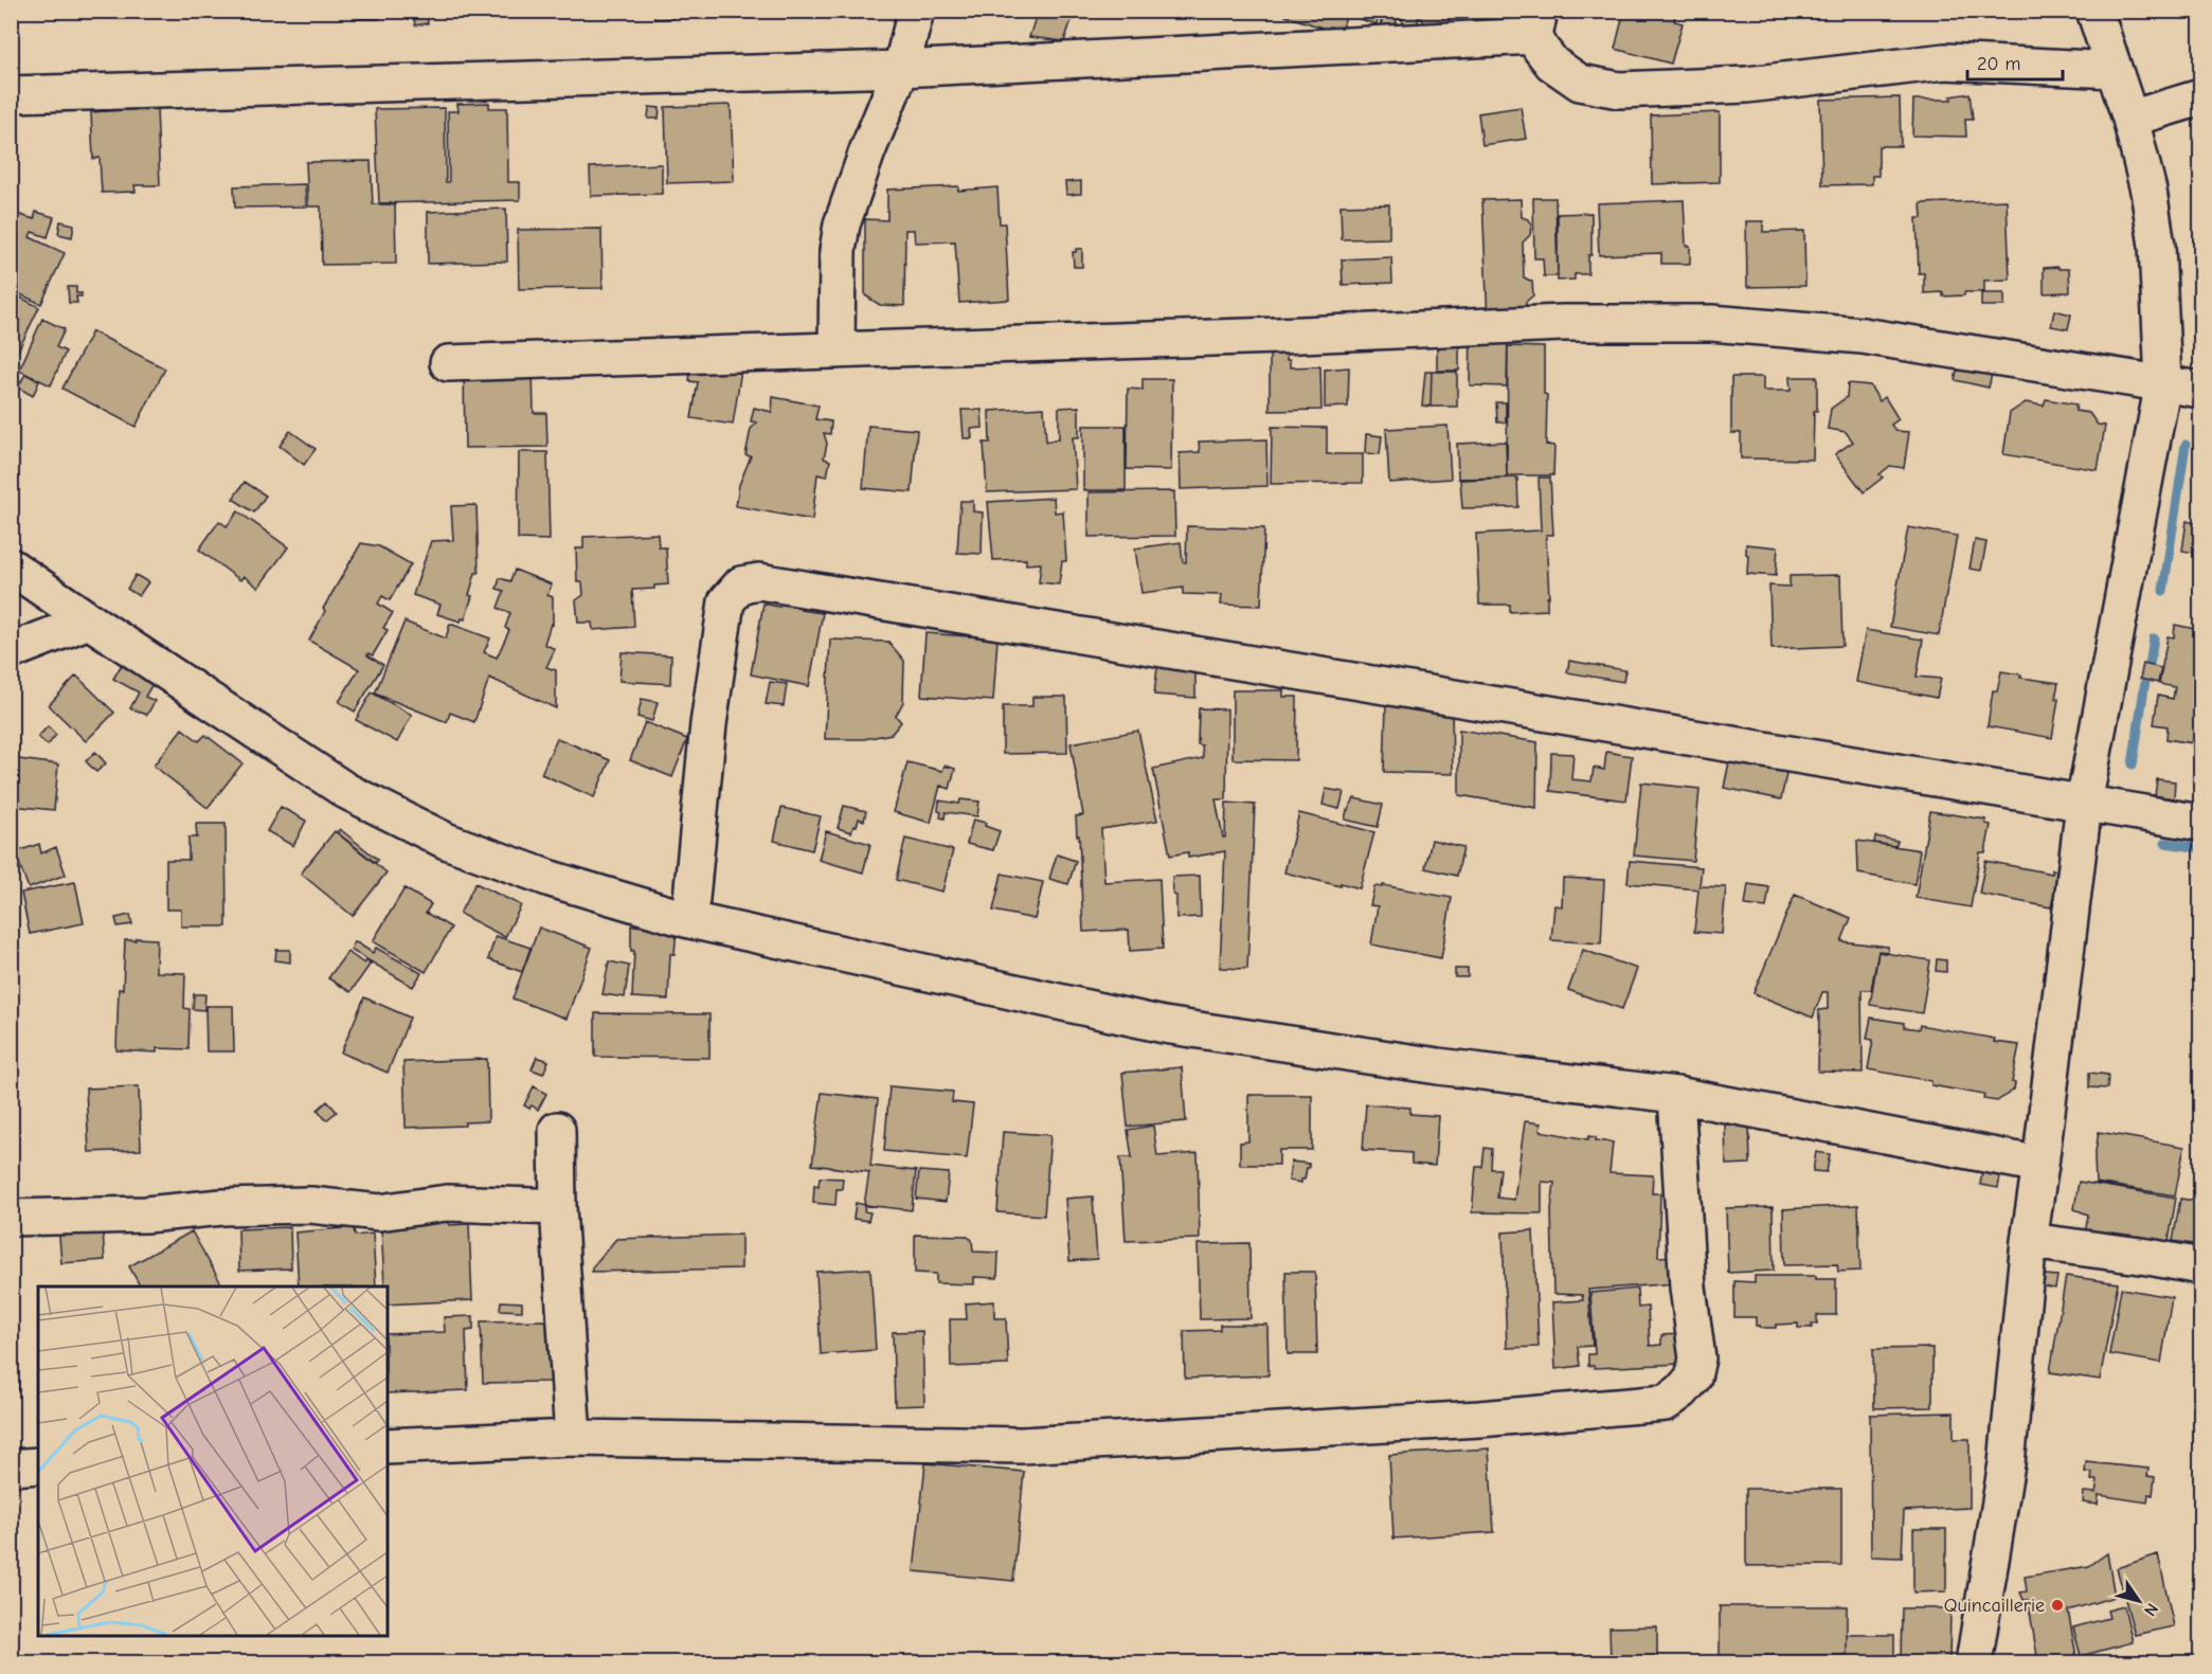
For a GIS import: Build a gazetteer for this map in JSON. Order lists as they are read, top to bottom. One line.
{"places":["Quincaillerie"],"scale_bar":"20 m","north":"bottom right"}
